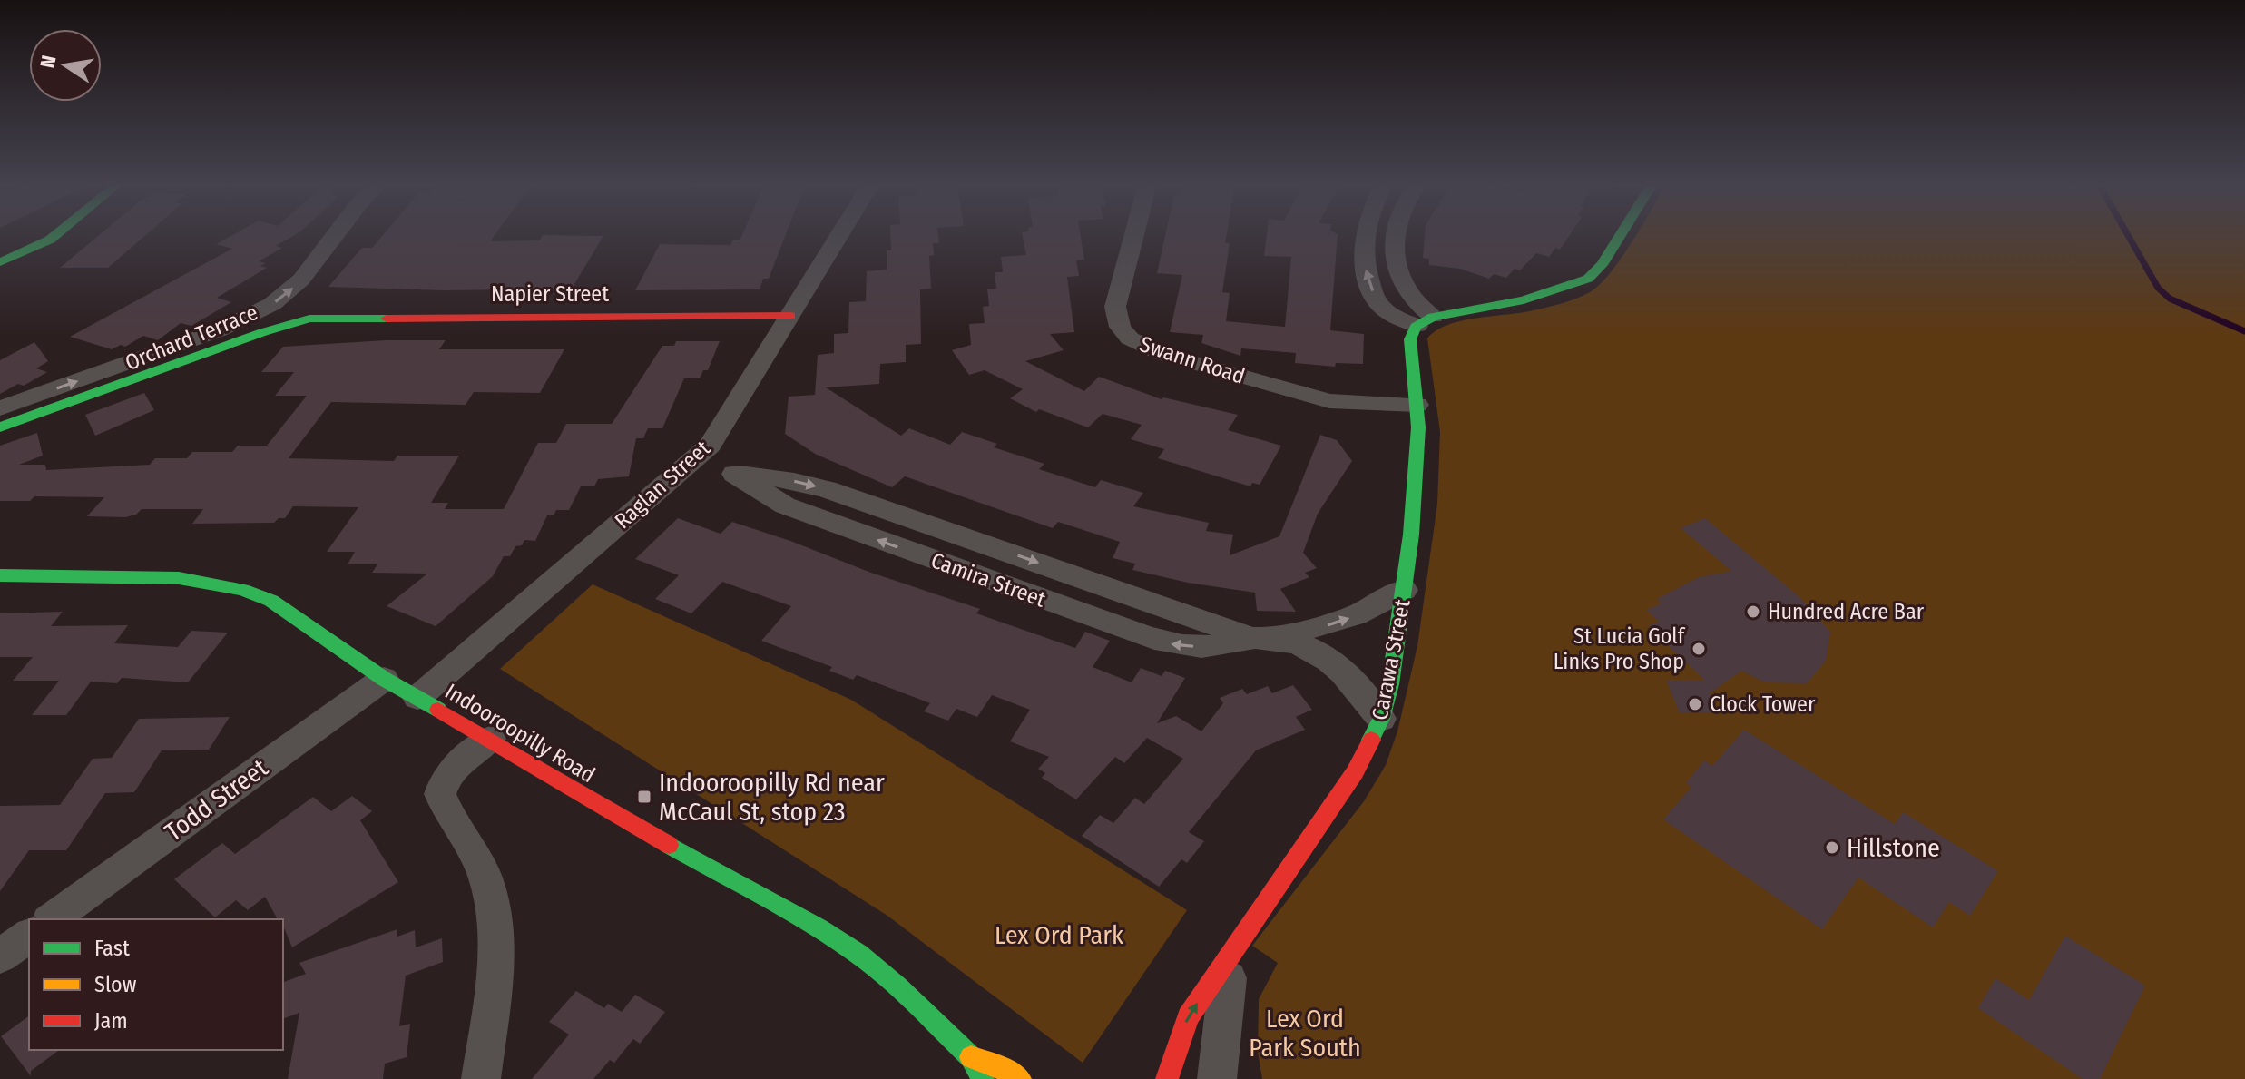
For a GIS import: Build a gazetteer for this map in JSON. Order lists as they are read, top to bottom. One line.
{"streets":{"street":["Napier Street","Orchard Terrace","Swann Road","Raglan Street","Camira Street","Carawa Street","Indooroopilly Road","Todd Street"]},"crossings":[["Napier Street","Orchard Terrace"],["Napier Street","Raglan Street"],["Swann Road","Carawa Street"],["Raglan Street","Camira Street"],["Raglan Street","Indooroopilly Road"],["Camira Street","Carawa Street"],["Indooroopilly Road","Todd Street"]],"parks":["Lex Ord Park","Lex Ord Park South"],"places":{"other":["Hundred Acre Bar","St Lucia Golf Links Pro Shop","Clock Tower","Hillstone"],"transit":["Indooroopilly Rd near McCaul St, stop 23"]},"legend":["Fast","Slow","Jam"],"north":"left"}
